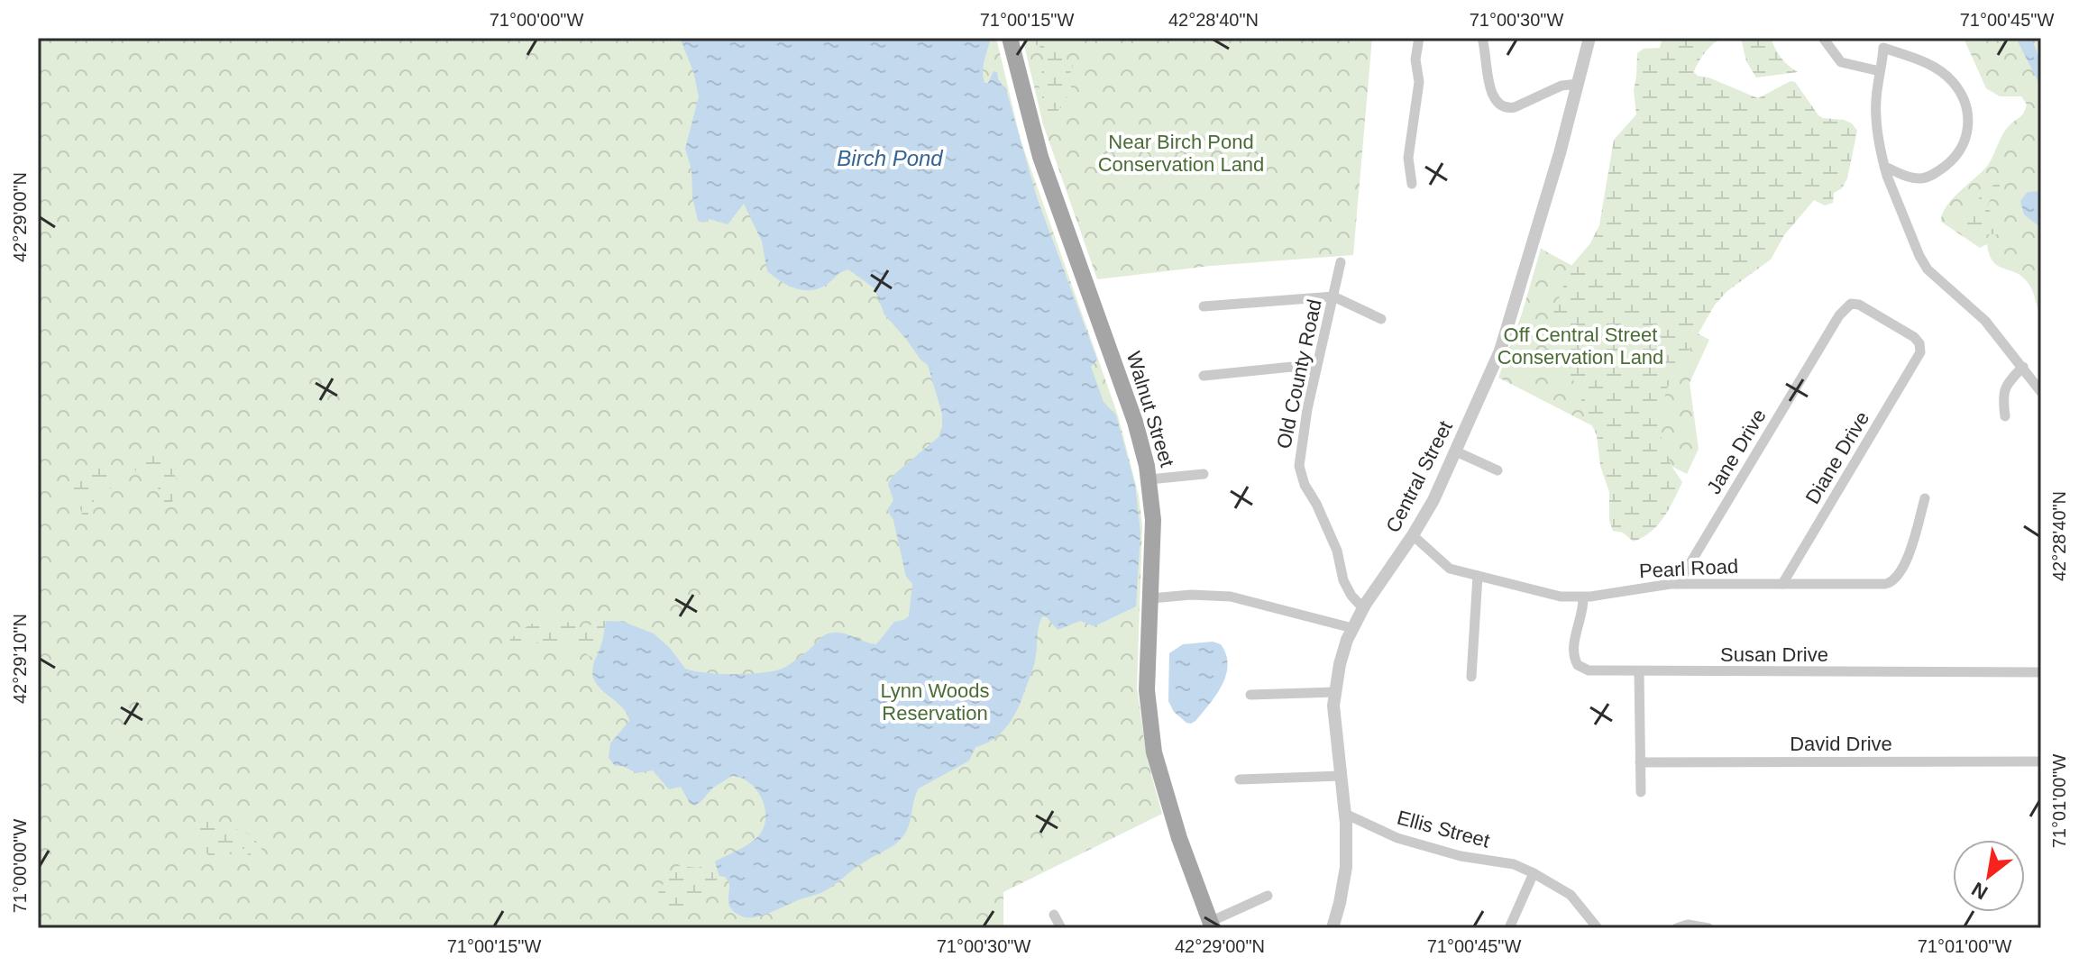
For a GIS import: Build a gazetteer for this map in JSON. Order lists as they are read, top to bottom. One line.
{"streets":{"main road":["Walnut Street"],"street":["Old County Road","Jane Drive","Diane Drive","Central Street","Pearl Road","Susan Drive","David Drive","Ellis Street"]},"crossings":[["Old County Road","Central Street"],["Jane Drive","Diane Drive"],["Jane Drive","Pearl Road"],["Diane Drive","Pearl Road"],["Central Street","Pearl Road"],["Central Street","Ellis Street"],["Pearl Road","Susan Drive"]],"water":["Birch Pond"],"parks":["Near Birch Pond Conservation Land","Off Central Street Conservation Land","Lynn Woods Reservation"],"north":"bottom left","coordinates":["71°00'00\"W","71°00'15\"W","42°28'40\"N","71°00'30\"W","71°00'45\"W","42°29'00\"N","42°29'10\"N","71°01'00\"W"]}
